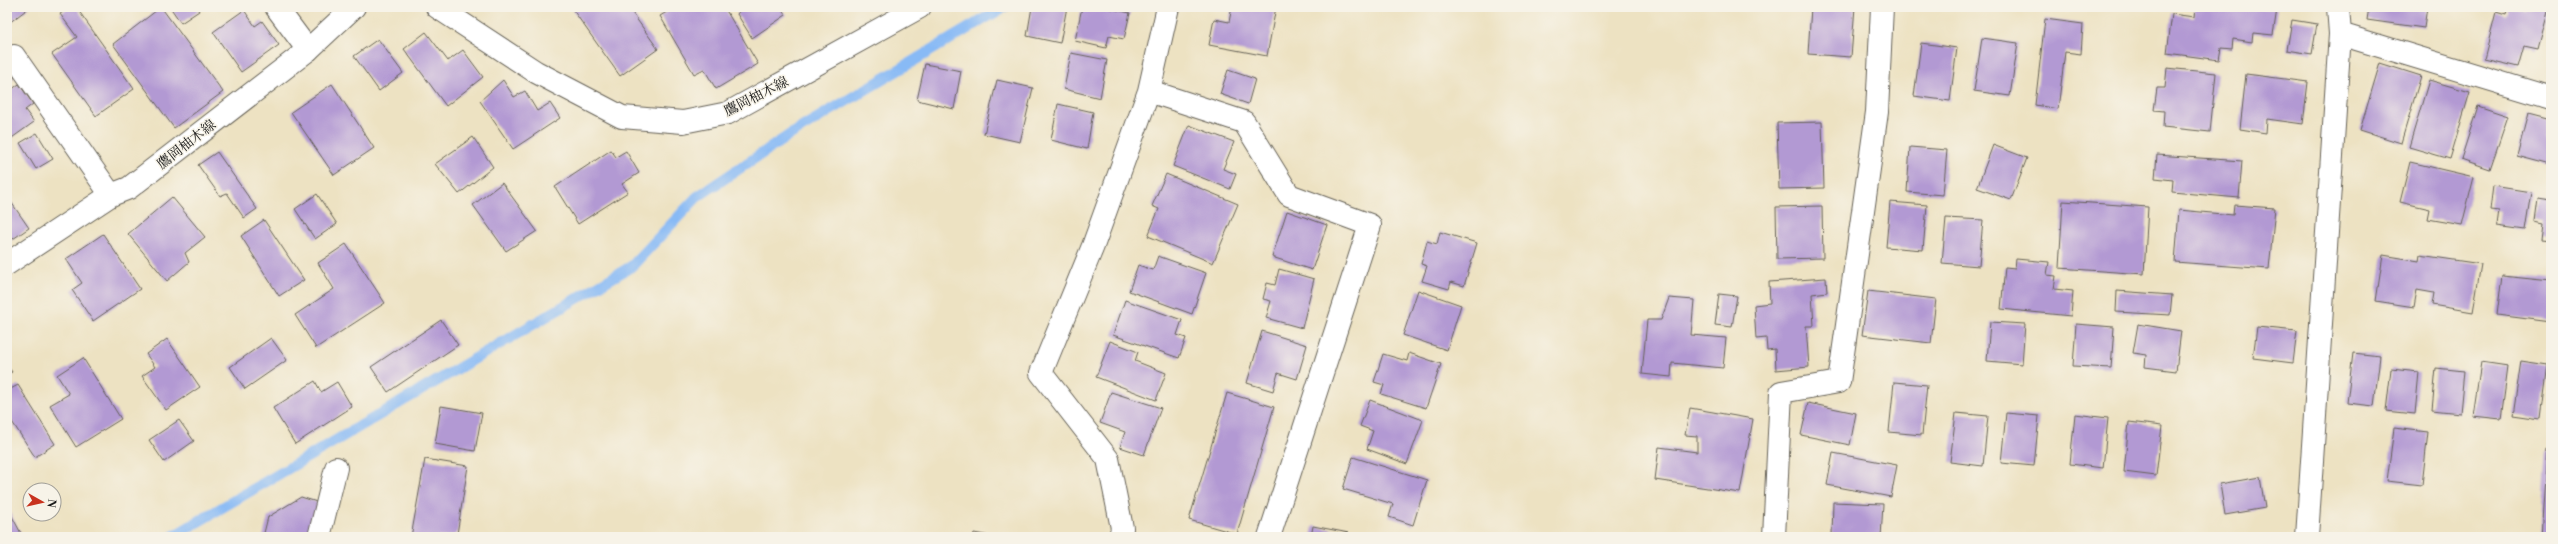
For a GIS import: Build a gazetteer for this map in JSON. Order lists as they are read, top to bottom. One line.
{"streets":{"street":["鷹岡柚木線"]},"north":"right"}
